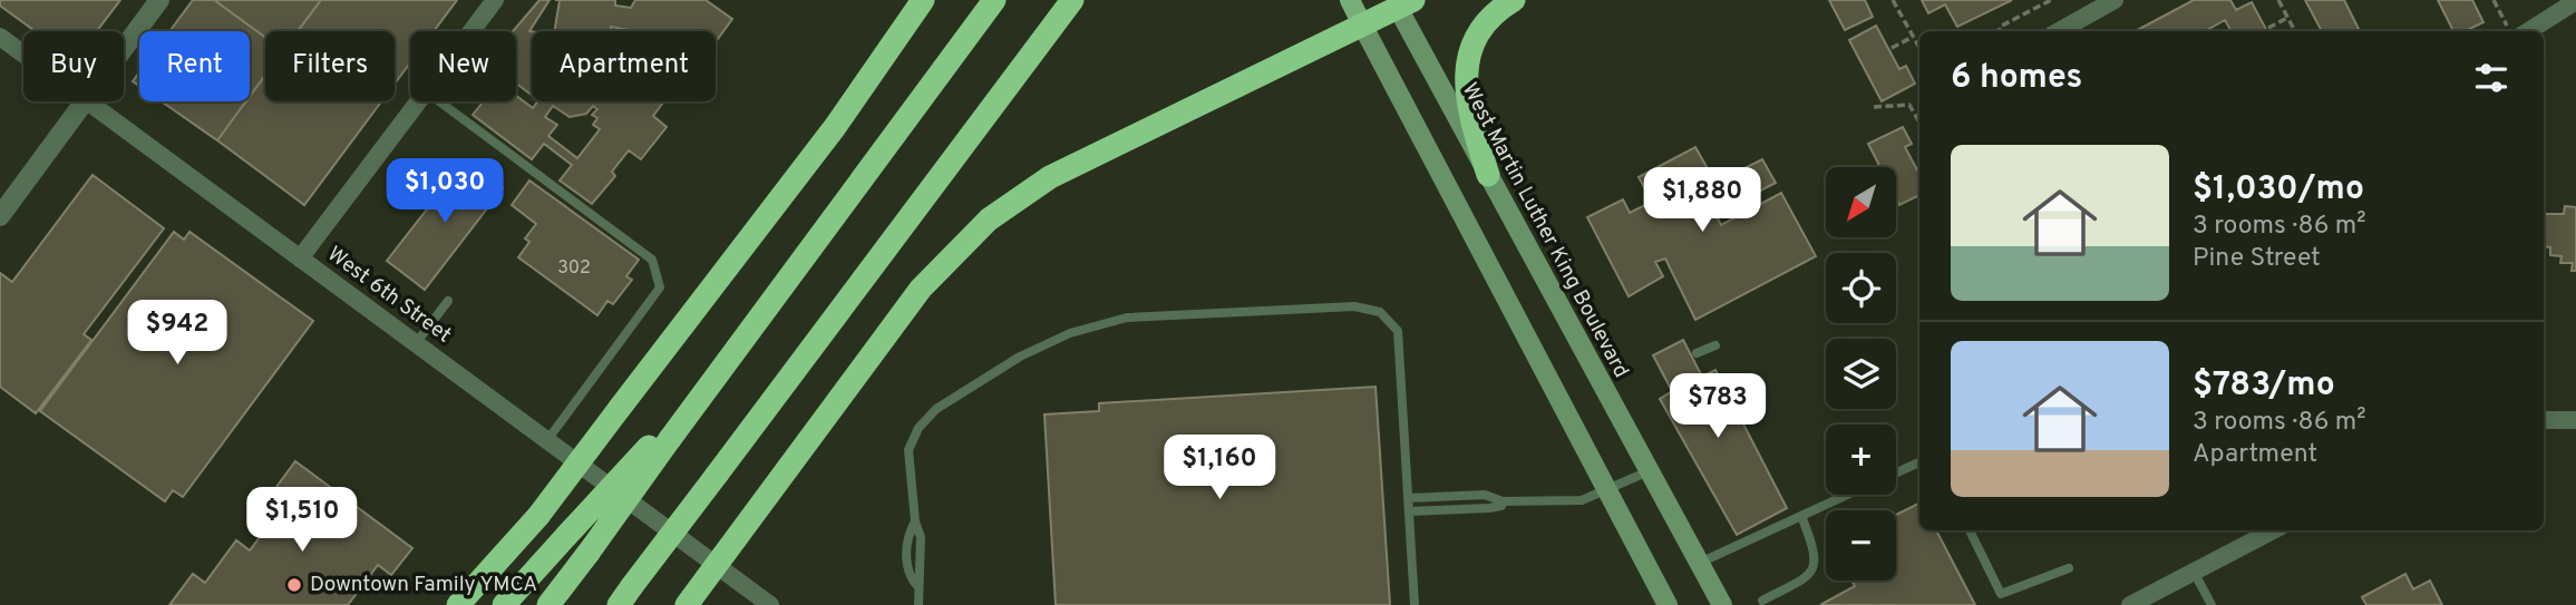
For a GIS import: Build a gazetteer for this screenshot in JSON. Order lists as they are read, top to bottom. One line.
{"streets":{"main road":["West Martin Luther King Boulevard"],"street":["West 6th Street"]},"places":["Downtown Family YMCA"],"house_numbers":["302"],"north":"bottom left","page":{"chip":["Buy","Rent","Filters","New","Apartment"],"heading":"6 homes","list":[{"name":"$1,030/mo","note":"3 rooms · 86 m² · Pine Street"},{"name":"$783/mo","note":"3 rooms · 86 m² · Apartment"}],"price":["$1,030","$1,880","$942","$783","$1,160","$1,510"],"map_buttons":["+","−"]}}
